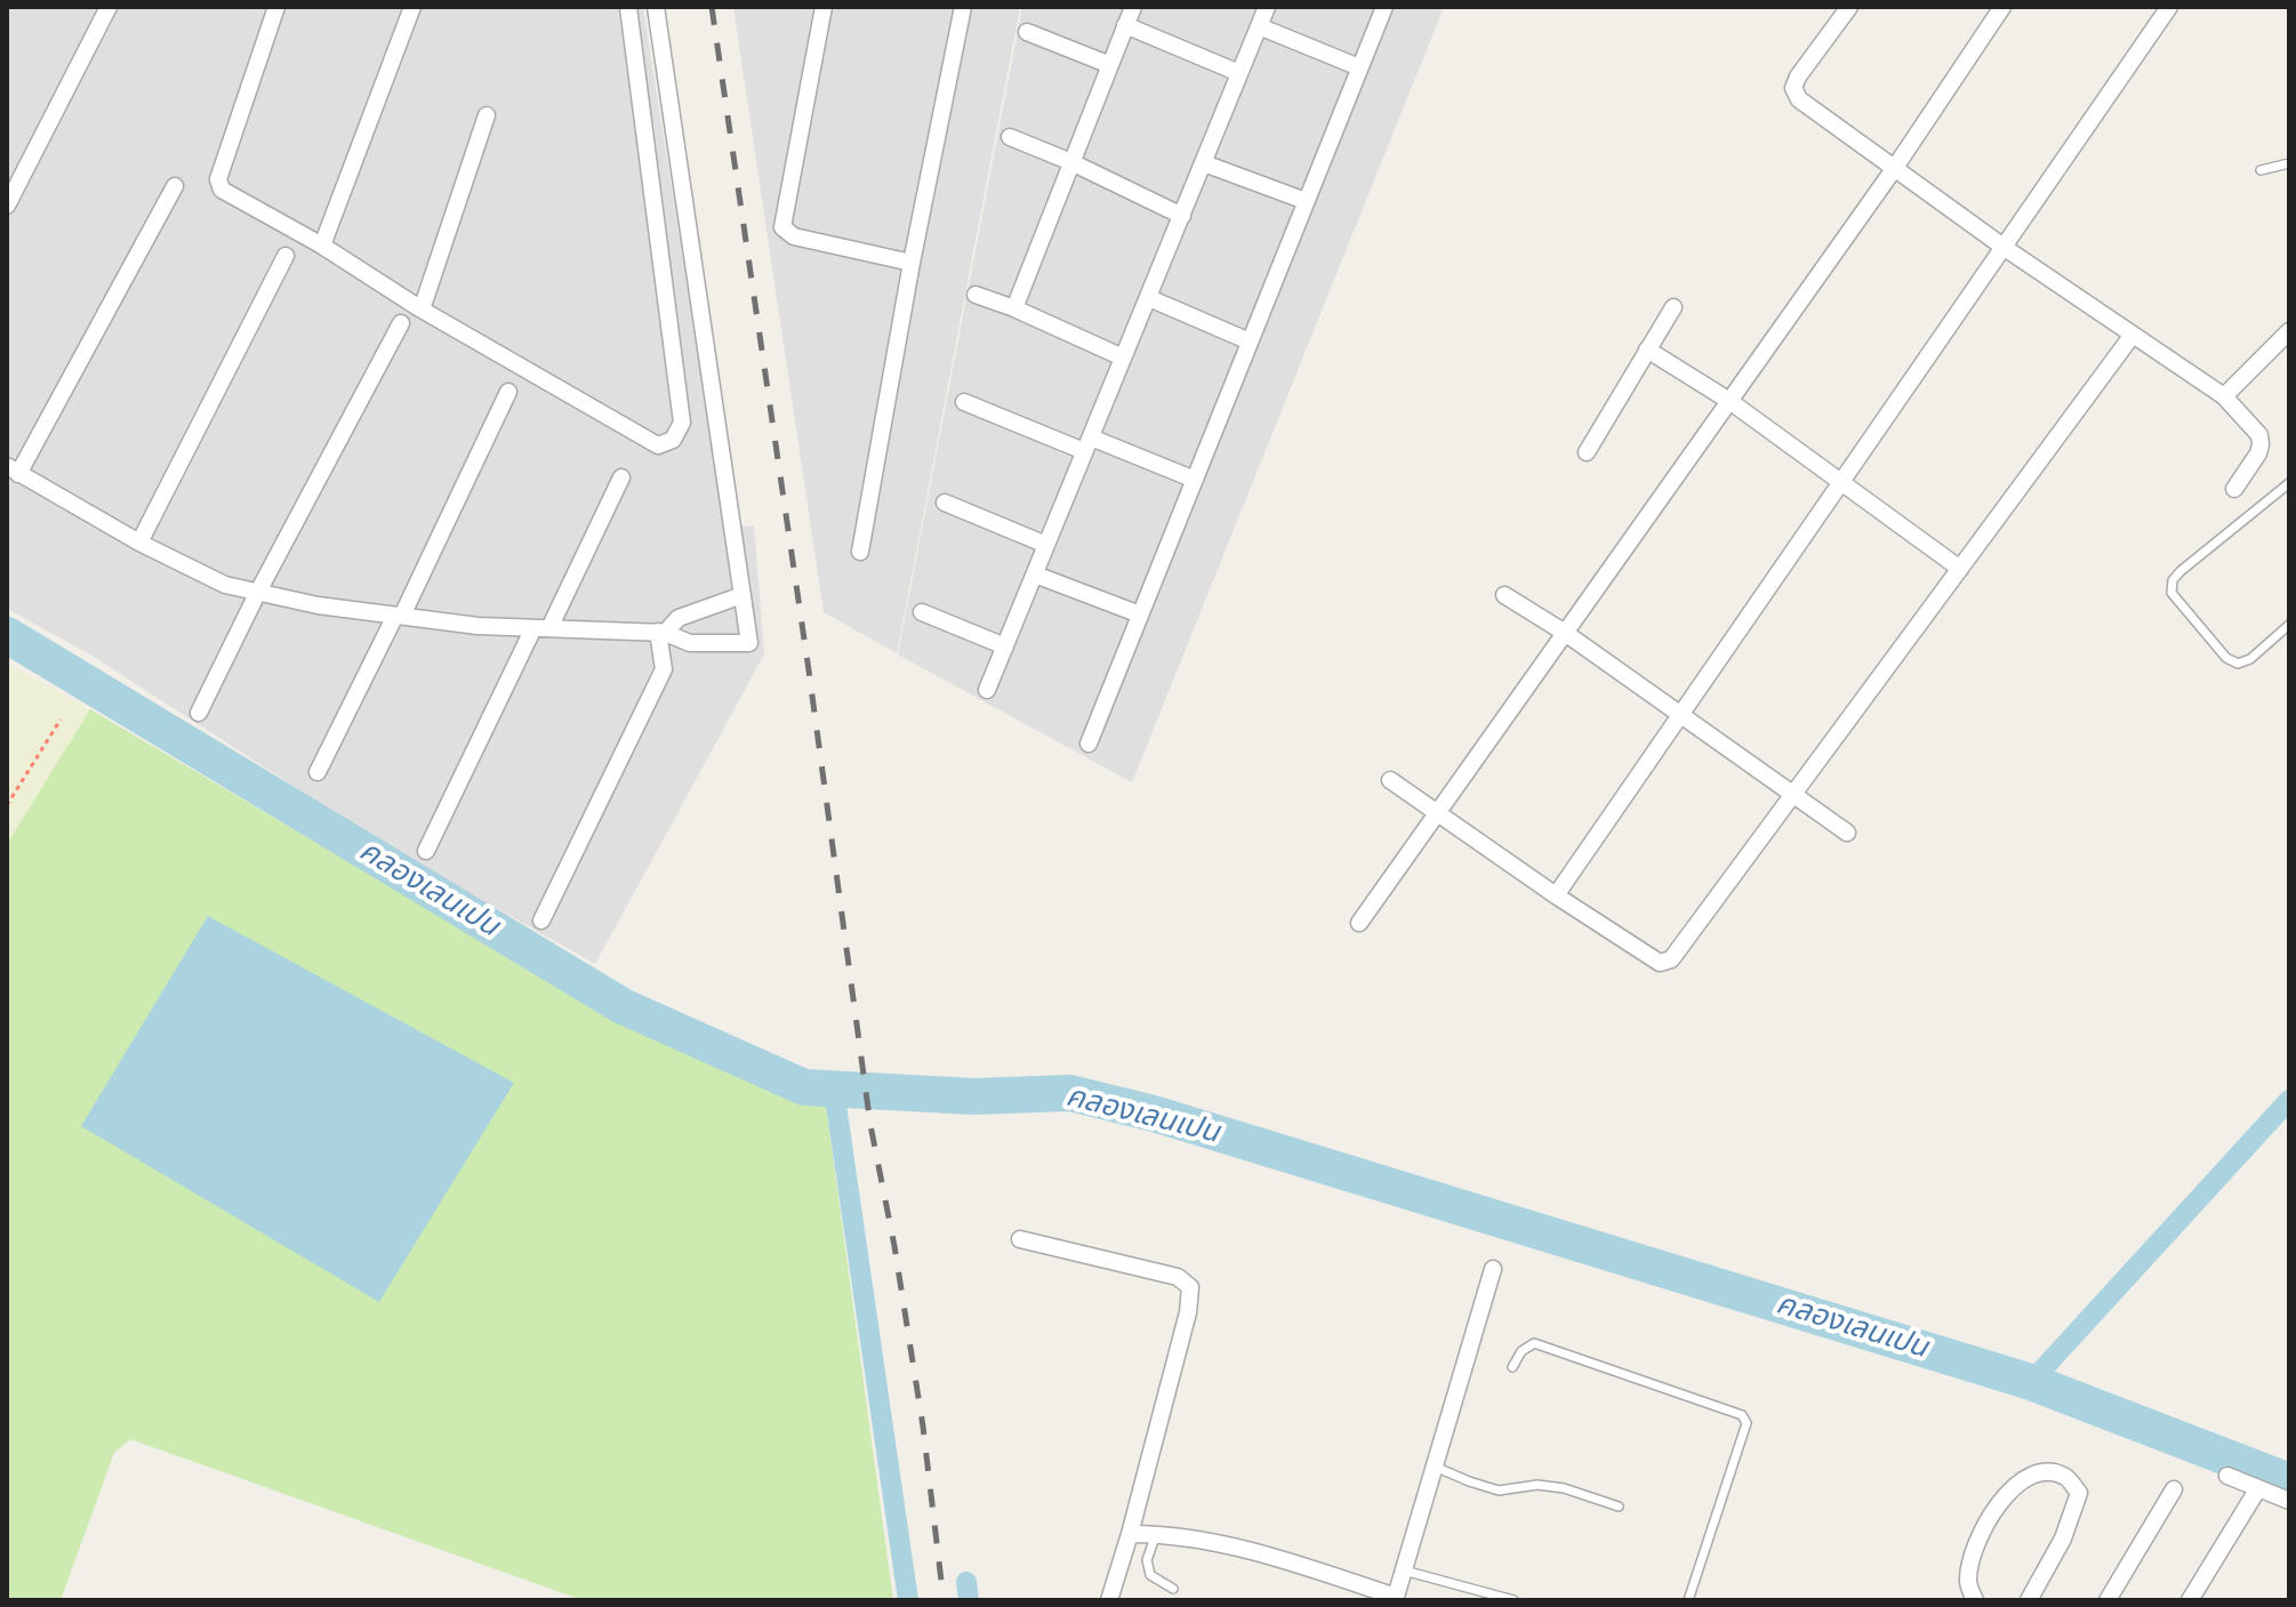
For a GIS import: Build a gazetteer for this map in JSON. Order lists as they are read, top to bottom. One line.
{"water":["คลองเลนเปน"]}
